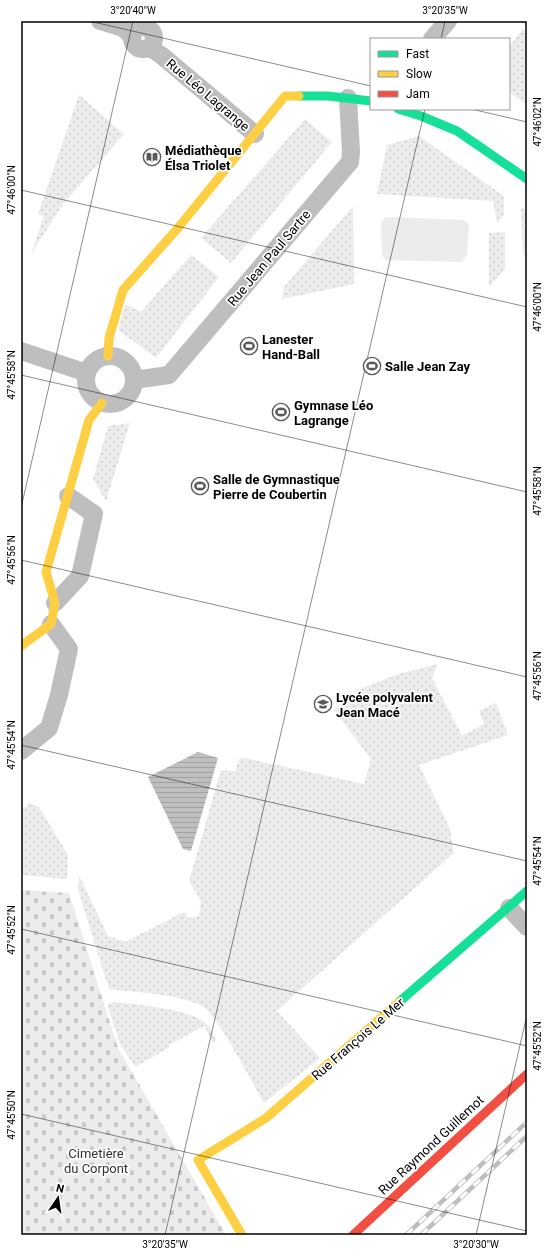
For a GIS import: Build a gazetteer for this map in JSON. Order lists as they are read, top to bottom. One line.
{"streets":{"street":["Rue Léo Lagrange","Rue Jean Paul Sartre","Rue François Le Mer","Rue Raymond Guillemot"]},"crossings":[["Rue Léo Lagrange","Rue Jean Paul Sartre"]],"parks":["Cimetière du Corpont"],"places":{"library":["Médiathèque Élsa Triolet"],"sports":["Lanester Hand-Ball","Salle Jean Zay","Gymnase Léo Lagrange","Salle de Gymnastique Pierre de Coubertin"],"school or university":["Lycée polyvalent Jean Macé"]},"legend":["Fast","Slow","Jam"],"north":"top","coordinates":["3°20'40\"W","3°20'35\"W","47°46'02\"N","47°46'00\"N","47°45'58\"N","47°45'56\"N","47°45'54\"N","47°45'52\"N","47°45'50\"N","3°20'30\"W"]}
